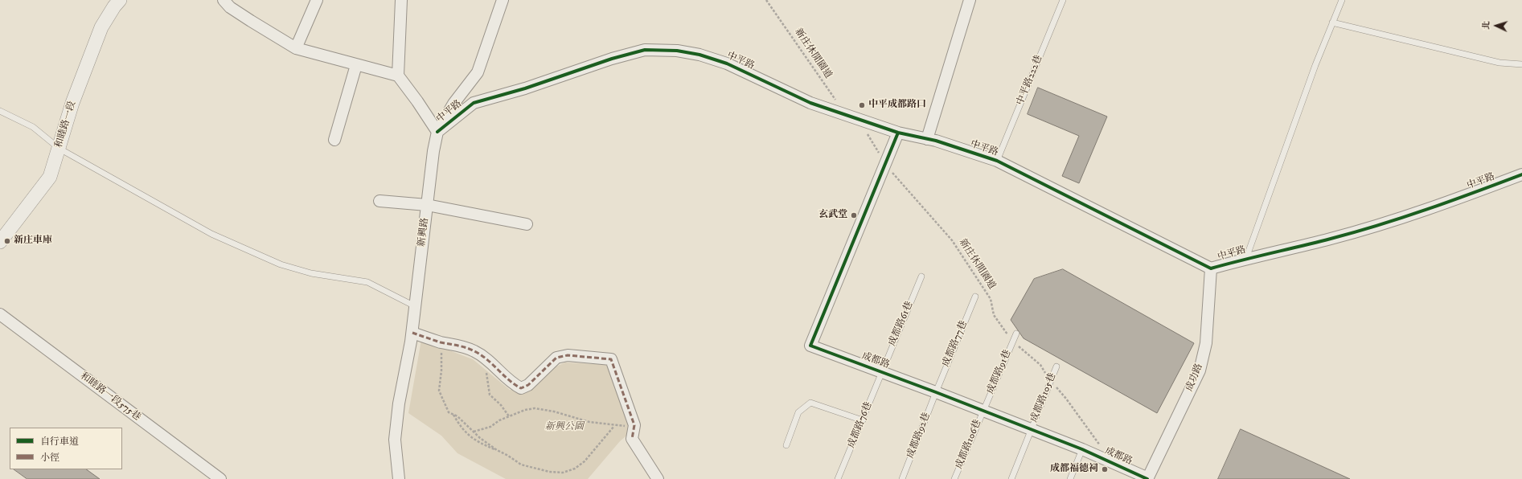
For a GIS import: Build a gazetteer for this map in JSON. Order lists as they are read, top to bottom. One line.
{"streets":{"street":["中平路","和睦路一段","新興路","成都路","成功路","和睦路一段575巷"],"lane":["中平路222巷","成都路61巷","成都路77巷","成都路91巷","成都路105巷","成都路76巷","成都路92巷","成都路106巷"],"path":["新庄休閒園道"]},"crossings":[["新庄休閒園道","中平路"],["新庄休閒園道","成都路"],["新庄休閒園道","成都路91巷"],["新庄休閒園道","成都路105巷"],["中平路","中平路222巷"],["中平路","新興路"],["中平路","成都路"],["中平路","成功路"],["成都路61巷","成都路"],["成都路61巷","成都路76巷"],["成都路77巷","成都路"],["成都路77巷","成都路92巷"],["成都路","成都路91巷"],["成都路","成功路"],["成都路","成都路105巷"],["成都路","成都路76巷"],["成都路","成都路92巷"],["成都路","成都路106巷"],["成都路91巷","成都路106巷"]],"parks":["新興公園"],"places":["中平成都路口","玄武堂","新庄車庫","成都福德祠"],"legend":["自行車道","小徑"],"north":"left"}
